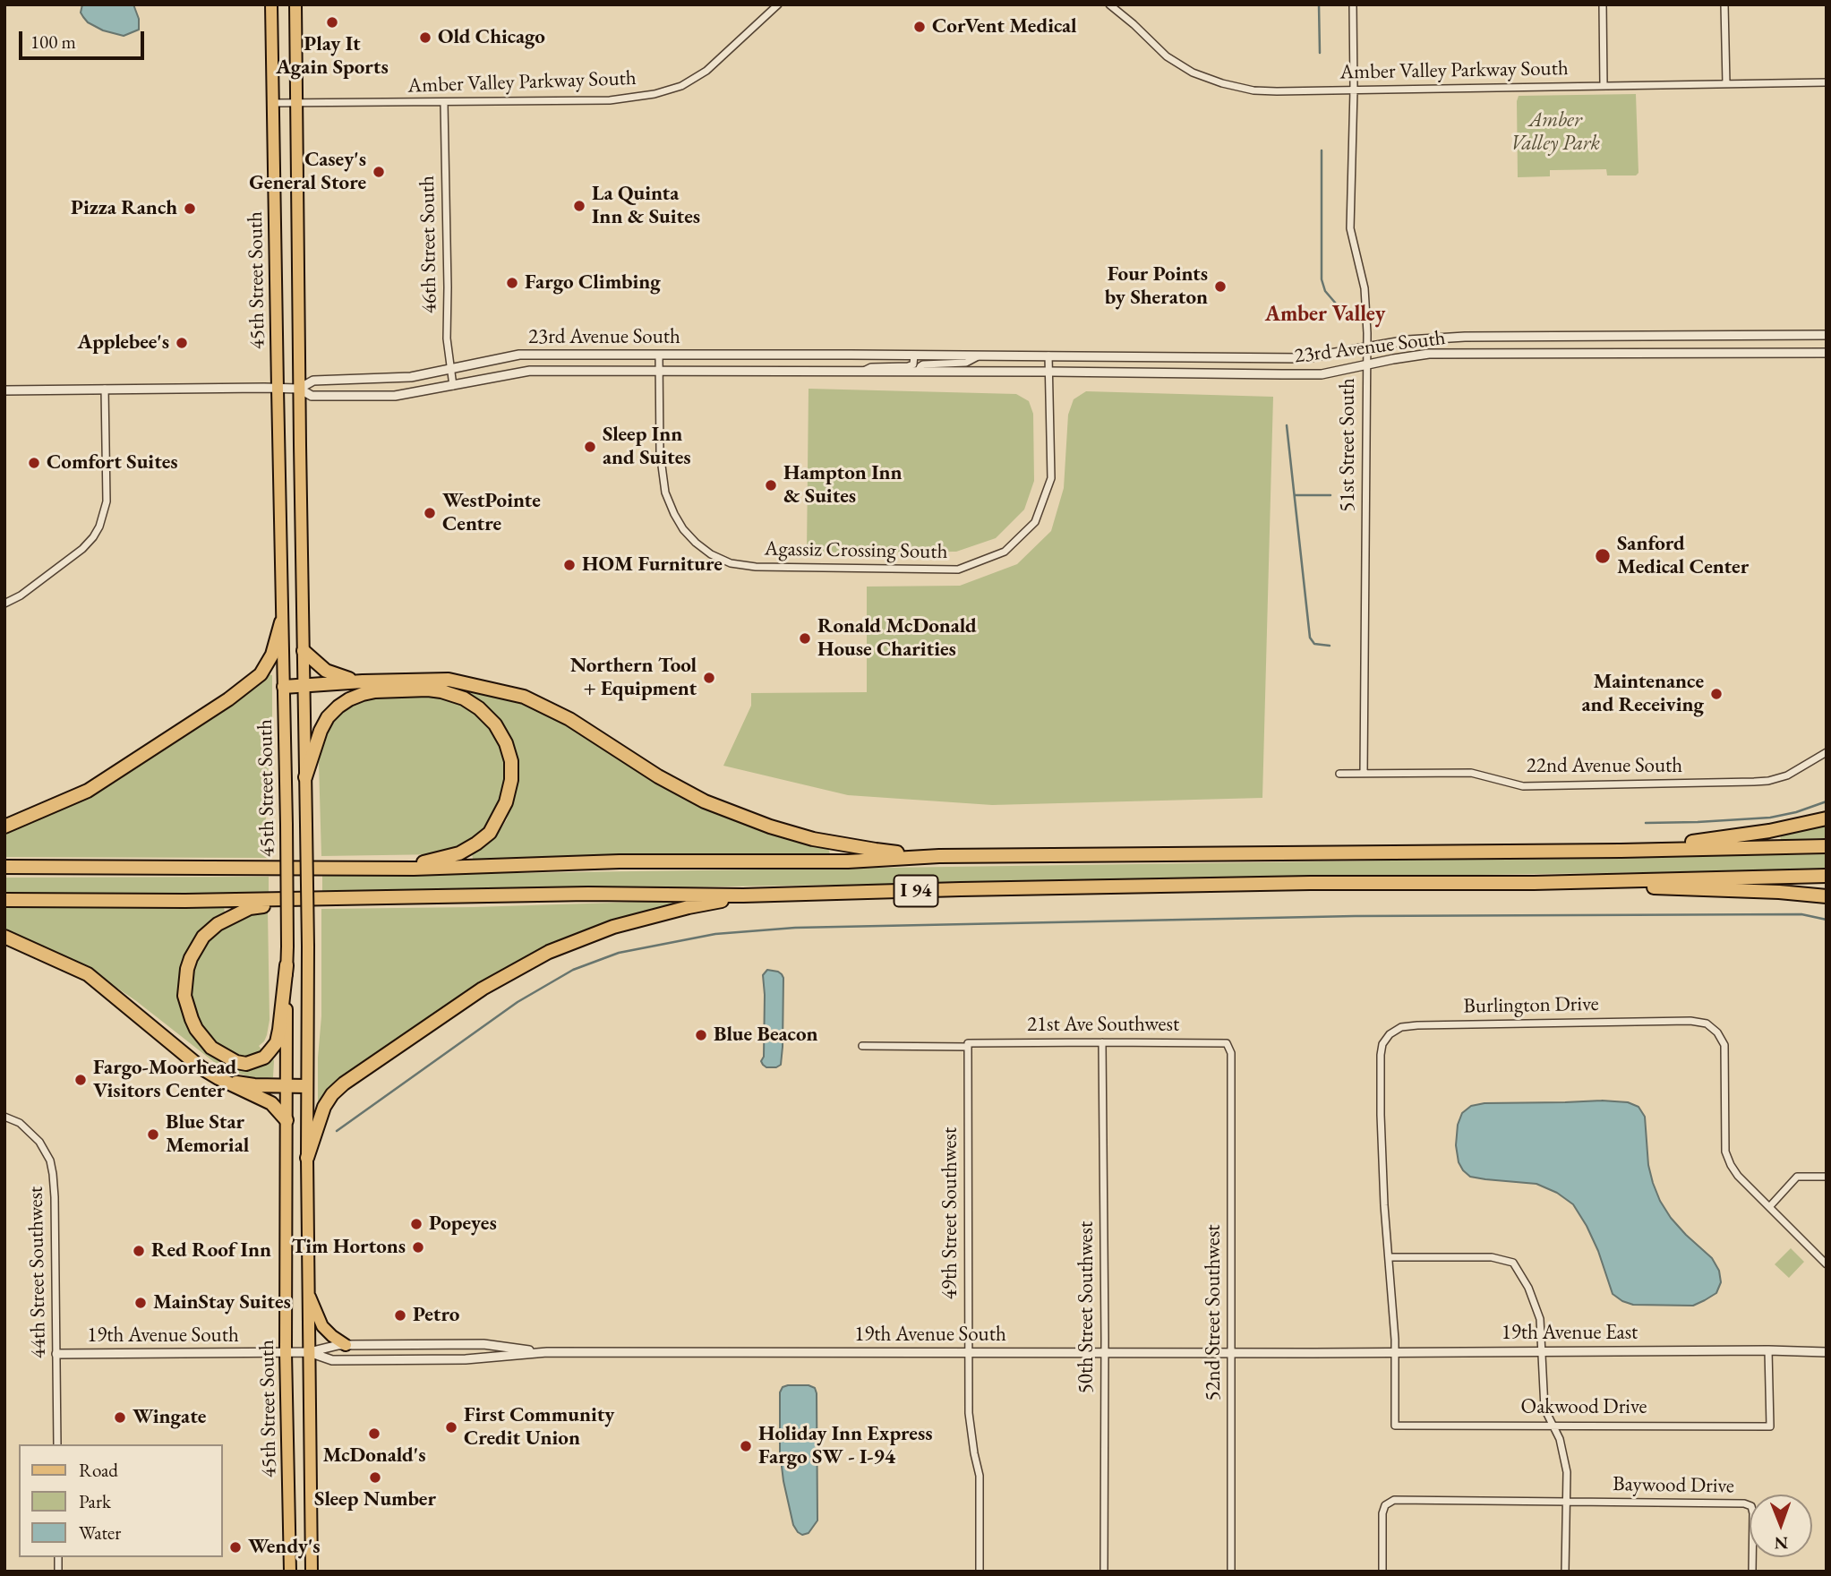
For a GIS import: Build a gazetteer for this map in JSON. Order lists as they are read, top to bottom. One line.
{"streets":{"highway":["I 94"],"main road":["45th Street South"],"street":["Amber Valley Parkway South","46th Street South","23rd Avenue South","51st Street South","Agassiz Crossing South","22nd Avenue South","Burlington Drive","21st Ave Southwest","49th Street Southwest","44th Street Southwest","50th Street Southwest","52nd Street Southwest","19th Avenue East","19th Avenue South","Oakwood Drive","Baywood Drive"]},"crossings":[["Amber Valley Parkway South","46th Street South"],["Amber Valley Parkway South","45th Street South"],["Amber Valley Parkway South","51st Street South"],["46th Street South","23rd Avenue South"],["45th Street South","23rd Avenue South"],["45th Street South","19th Avenue South"],["23rd Avenue South","51st Street South"],["23rd Avenue South","Agassiz Crossing South"],["51st Street South","22nd Avenue South"],["Burlington Drive","19th Avenue East"],["Burlington Drive","Oakwood Drive"],["21st Ave Southwest","49th Street Southwest"],["21st Ave Southwest","50th Street Southwest"],["21st Ave Southwest","52nd Street Southwest"],["49th Street Southwest","19th Avenue South"],["44th Street Southwest","19th Avenue South"],["50th Street Southwest","19th Avenue South"],["52nd Street Southwest","19th Avenue South"],["19th Avenue East","19th Avenue South"],["19th Avenue East","Oakwood Drive"]],"districts":["Amber Valley"],"parks":["Amber Valley Park"],"places":["Play It Again Sports","CorVent Medical","Old Chicago","Casey's General Store","La Quinta Inn & Suites","Pizza Ranch","Fargo Climbing","Four Points by Sheraton","Applebee's","Sleep Inn and Suites","Comfort Suites","Hampton Inn & Suites","WestPointe Centre","Sanford Medical Center","HOM Furniture","Ronald McDonald House Charities","Northern Tool + Equipment","Maintenance and Receiving","Blue Beacon","Fargo-Moorhead Visitors Center","Blue Star Memorial","Popeyes","Tim Hortons","Red Roof Inn","MainStay Suites","Petro","Wingate","First Community Credit Union","McDonald's","Holiday Inn Express Fargo SW - I-94","Sleep Number","Wendy's"],"legend":["Road","Park","Water"],"scale_bar":"100 m","north":"bottom"}
